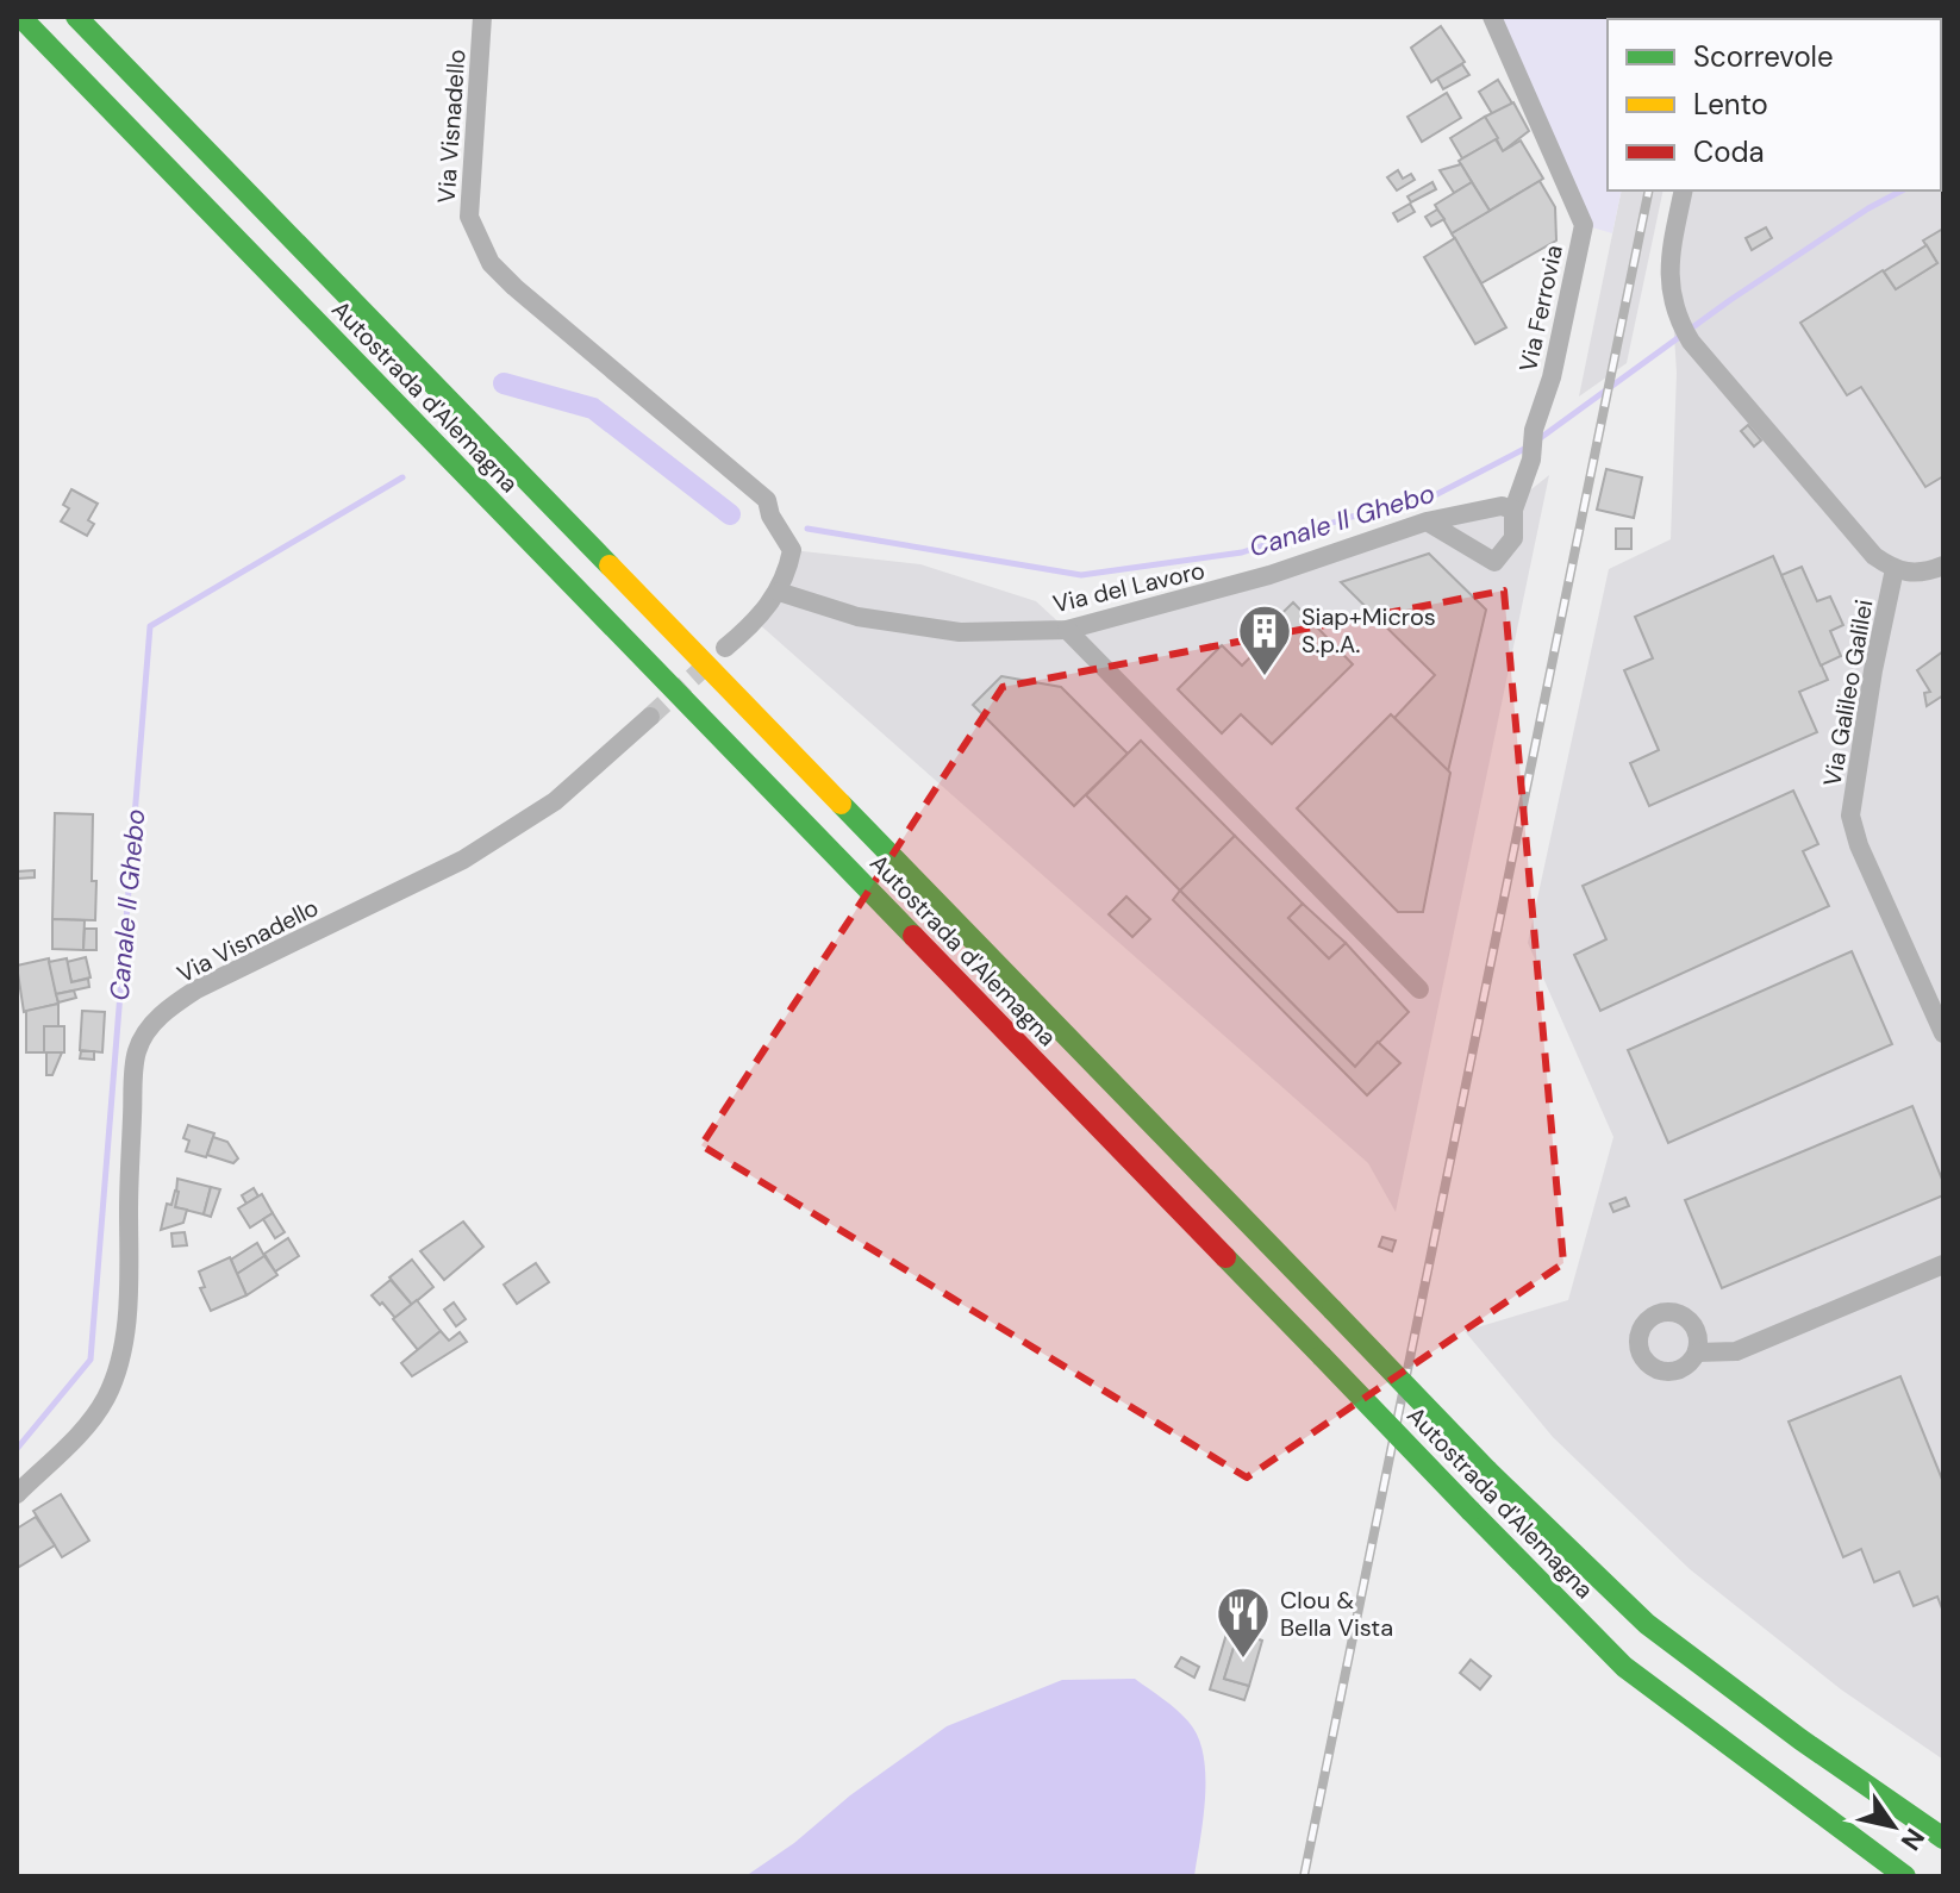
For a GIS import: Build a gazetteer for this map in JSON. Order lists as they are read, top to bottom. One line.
{"streets":{"highway":["Autostrada d'Alemagna"],"street":["Via Visnadello","Via Ferrovia","Via del Lavoro","Via Galileo Galilei"]},"crossings":[["Via Visnadello","Via del Lavoro"],["Via Ferrovia","Via del Lavoro"]],"water":["Canale Il Ghebo"],"places":{"building":["Siap+Micros S.p.A."],"restaurant":["Clou & Bella Vista"]},"legend":["Scorrevole","Lento","Coda"],"north":"bottom right"}
